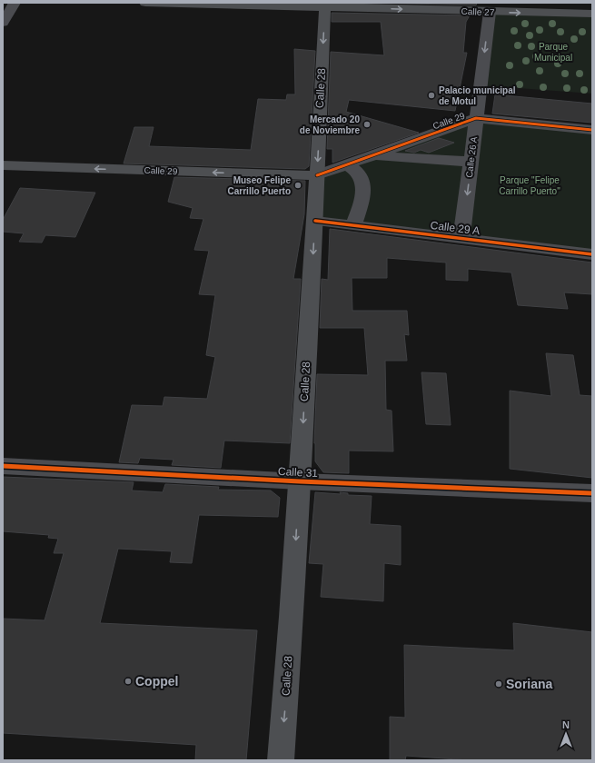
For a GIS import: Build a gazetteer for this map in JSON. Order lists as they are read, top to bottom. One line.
{"streets":{"main road":["Calle 27","Calle 28","Calle 29"],"street":["Calle 26 A","Calle 29 A","Calle 31"]},"crossings":[["Calle 27","Calle 28"],["Calle 27","Calle 26 A"],["Calle 28","Calle 29"],["Calle 28","Calle 29 A"],["Calle 28","Calle 31"],["Calle 29","Calle 26 A"],["Calle 26 A","Calle 29 A"]],"one_way":["Calle 27","Calle 28","Calle 29","Calle 26 A"],"parks":["Parque Municipal","Parque \"Felipe Carrillo Puerto\""],"places":["Palacio municipal de Motul","Mercado 20 de Noviembre","Museo Felipe Carrillo Puerto","Coppel","Soriana"],"north":"top"}
